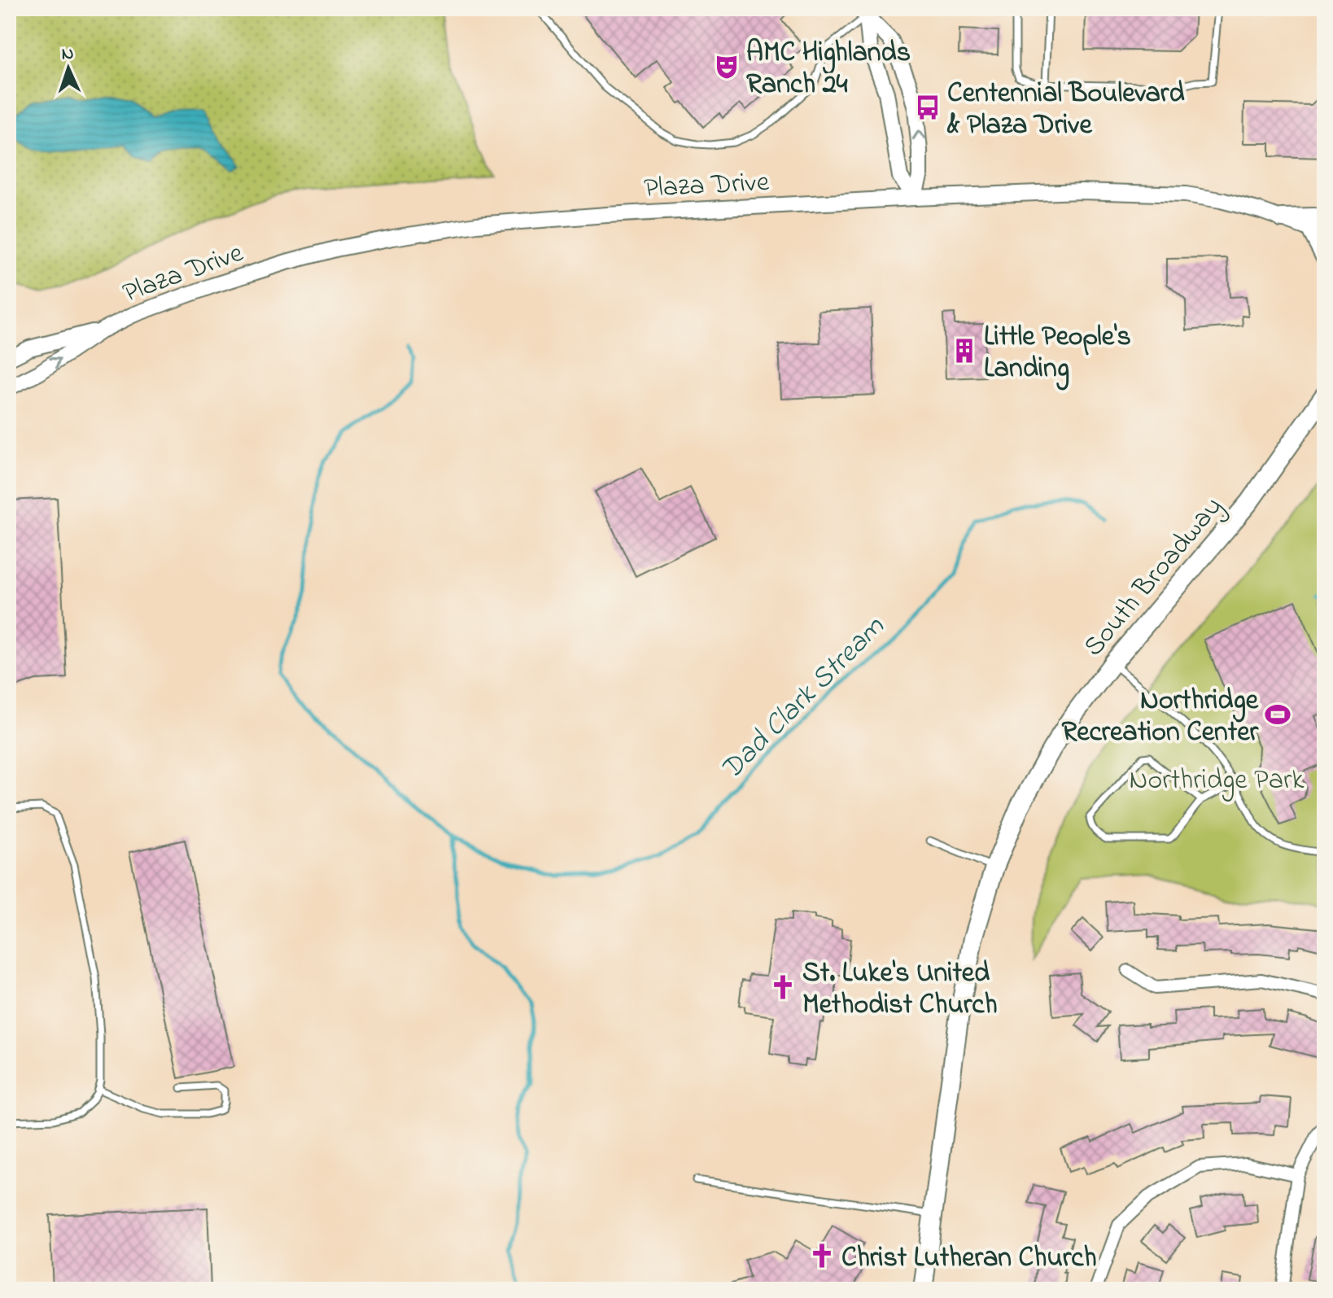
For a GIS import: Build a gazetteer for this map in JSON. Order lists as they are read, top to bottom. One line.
{"streets":{"main road":["South Broadway"],"street":["Plaza Drive"]},"water":["Dad Clark Stream"],"parks":["Northridge Park"],"places":{"theatre":["AMC Highlands Ranch 24"],"bus stop":["Centennial Boulevard & Plaza Drive"],"building":["Little People's Landing"],"sports":["Northridge Recreation Center"],"church":["St. Luke's United Methodist Church","Christ Lutheran Church"]},"north":"top"}
